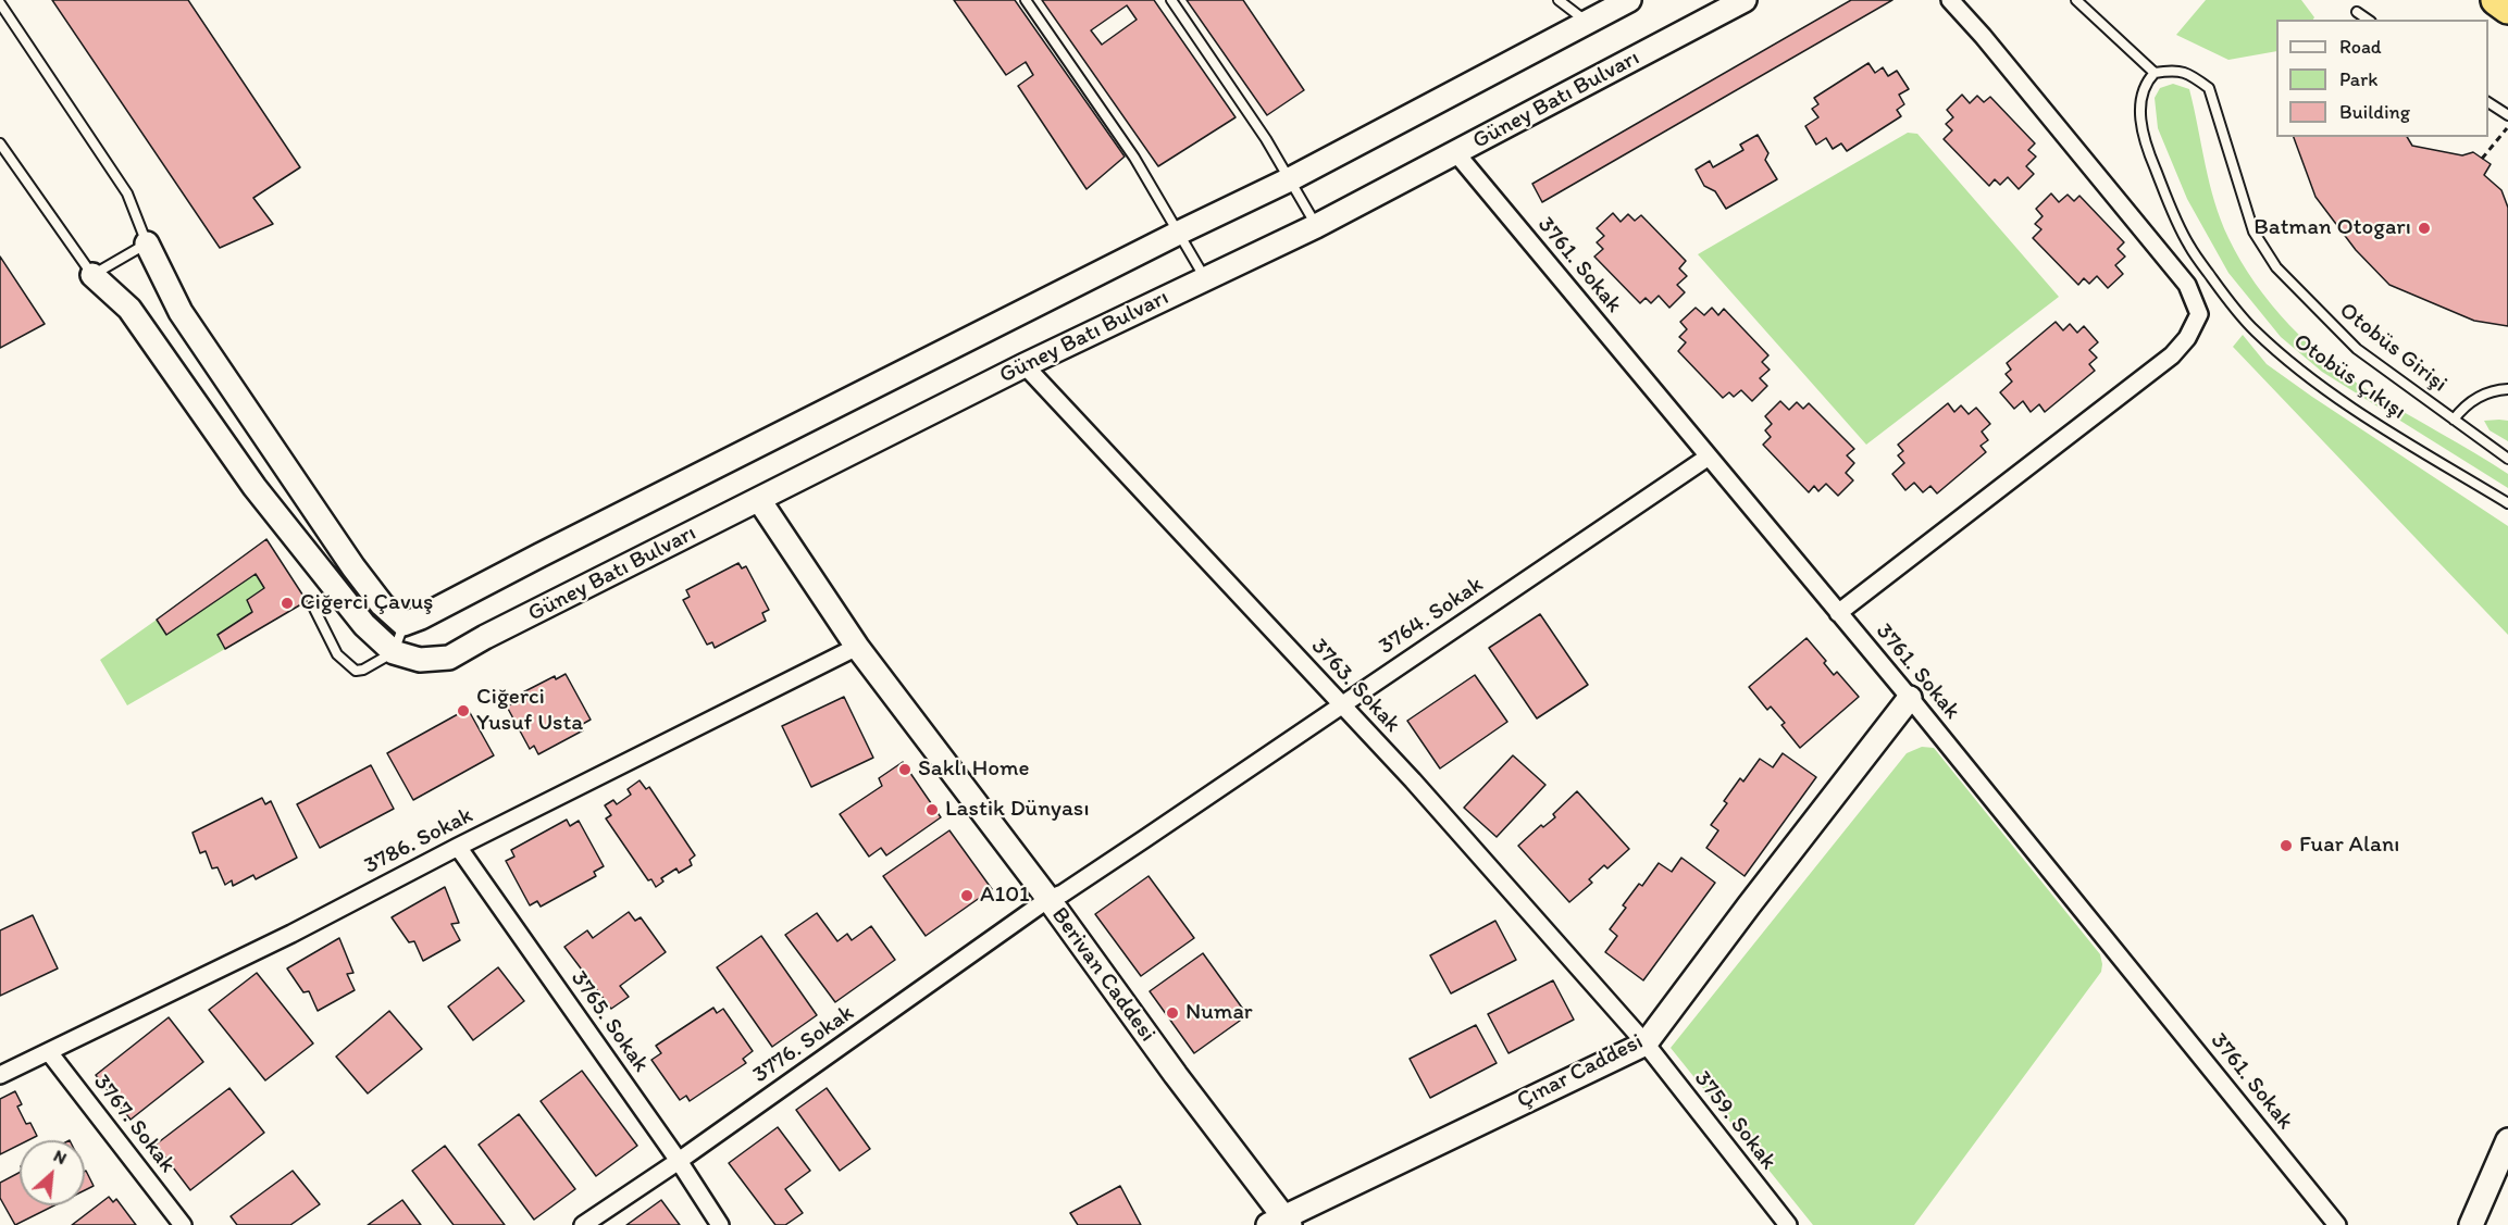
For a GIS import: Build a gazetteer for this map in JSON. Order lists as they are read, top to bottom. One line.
{"streets":{"street":["Güney Batı Bulvarı","3761. Sokak","3764. Sokak","3763. Sokak","3786. Sokak","Berivan Caddesi","3765. Sokak","3776. Sokak","Çınar Caddesi","3759. Sokak","3767. Sokak"],"lane":["Otobüs Girişi","Otobüs Çıkışı"]},"crossings":[["Güney Batı Bulvarı","3761. Sokak"],["Güney Batı Bulvarı","3763. Sokak"],["Güney Batı Bulvarı","Berivan Caddesi"],["3761. Sokak","3764. Sokak"],["3761. Sokak","Çınar Caddesi"],["Otobüs Girişi","Otobüs Çıkışı"],["3764. Sokak","3763. Sokak"],["3764. Sokak","Berivan Caddesi"],["3764. Sokak","3776. Sokak"],["3763. Sokak","Çınar Caddesi"],["3763. Sokak","3759. Sokak"],["3786. Sokak","Berivan Caddesi"],["3786. Sokak","3765. Sokak"],["3786. Sokak","3767. Sokak"],["Berivan Caddesi","3776. Sokak"],["Berivan Caddesi","Çınar Caddesi"],["3765. Sokak","3776. Sokak"],["Çınar Caddesi","3759. Sokak"]],"places":["Batman Otogarı","Ciğerci Çavuş","Ciğerci Yusuf Usta","Saklı Home","Lastik Dünyası","Fuar Alanı","A101","Numar"],"legend":["Road","Park","Building"],"north":"top right"}
